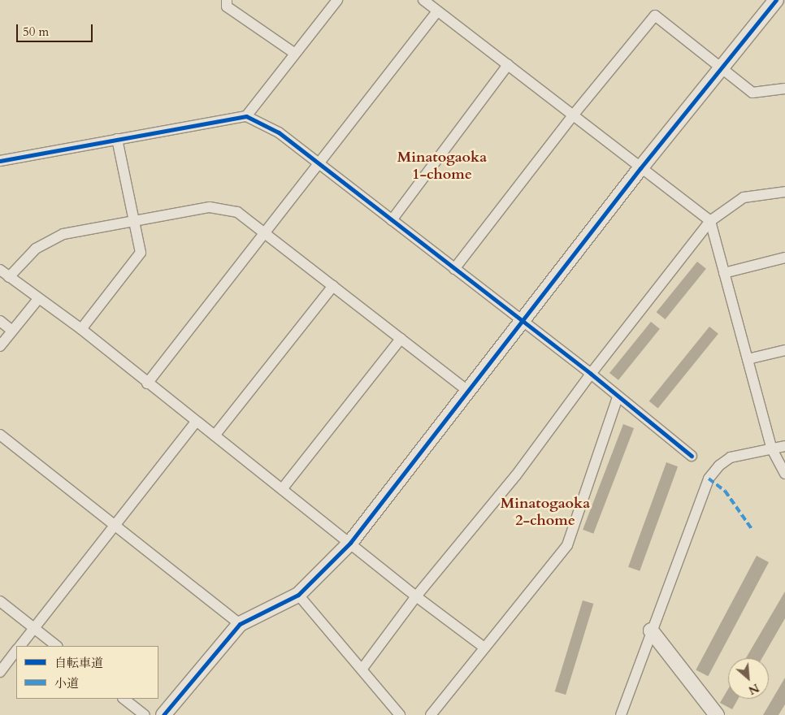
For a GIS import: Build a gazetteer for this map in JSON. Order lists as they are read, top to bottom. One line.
{"districts":["Minatogaoka 1-chome","Minatogaoka 2-chome"],"legend":["自転車道","小道"],"scale_bar":"50 m","north":"bottom right"}
